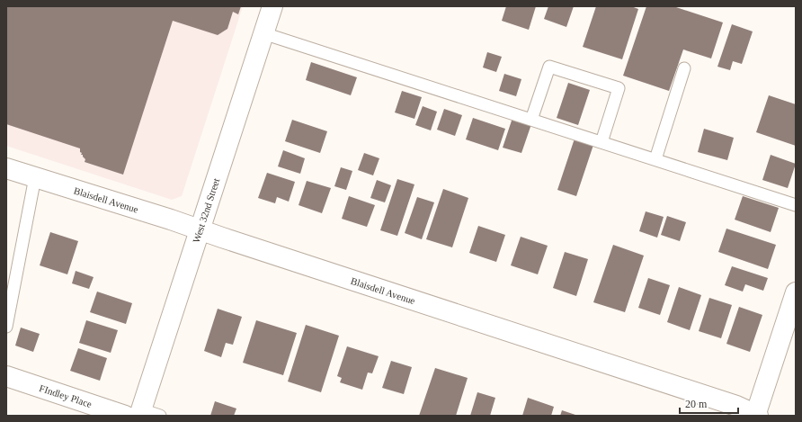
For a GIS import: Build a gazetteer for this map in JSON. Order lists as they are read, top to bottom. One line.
{"streets":{"street":["Blaisdell Avenue","West 32nd Street","FIndley Place"]},"crossings":[["Blaisdell Avenue","West 32nd Street"],["West 32nd Street","FIndley Place"]],"scale_bar":"20 m"}
